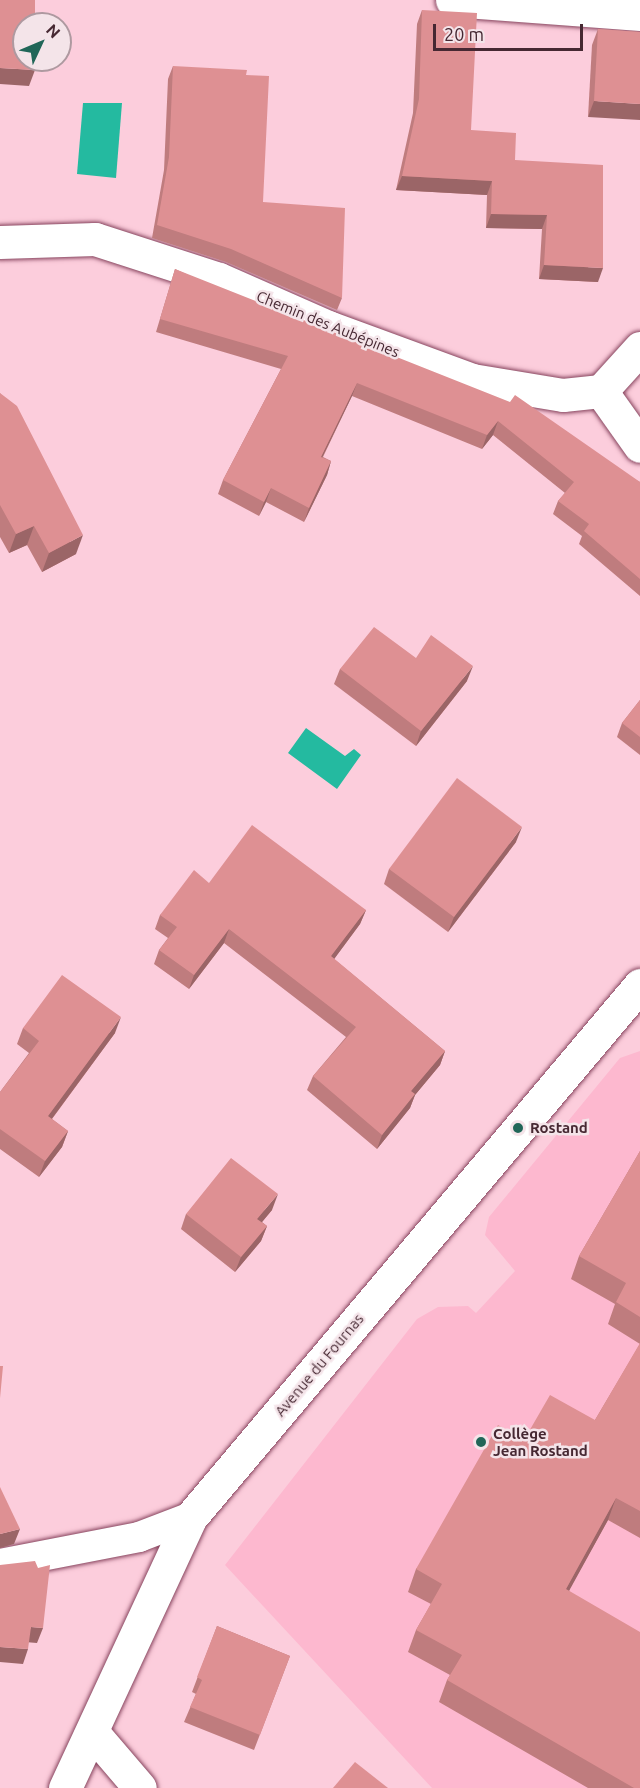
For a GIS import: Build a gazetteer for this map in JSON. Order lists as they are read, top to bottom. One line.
{"streets":{"street":["Chemin des Aubépines","Avenue du Fournas"]},"places":["Rostand","Collège Jean Rostand"],"scale_bar":"20 m","north":"top right"}
